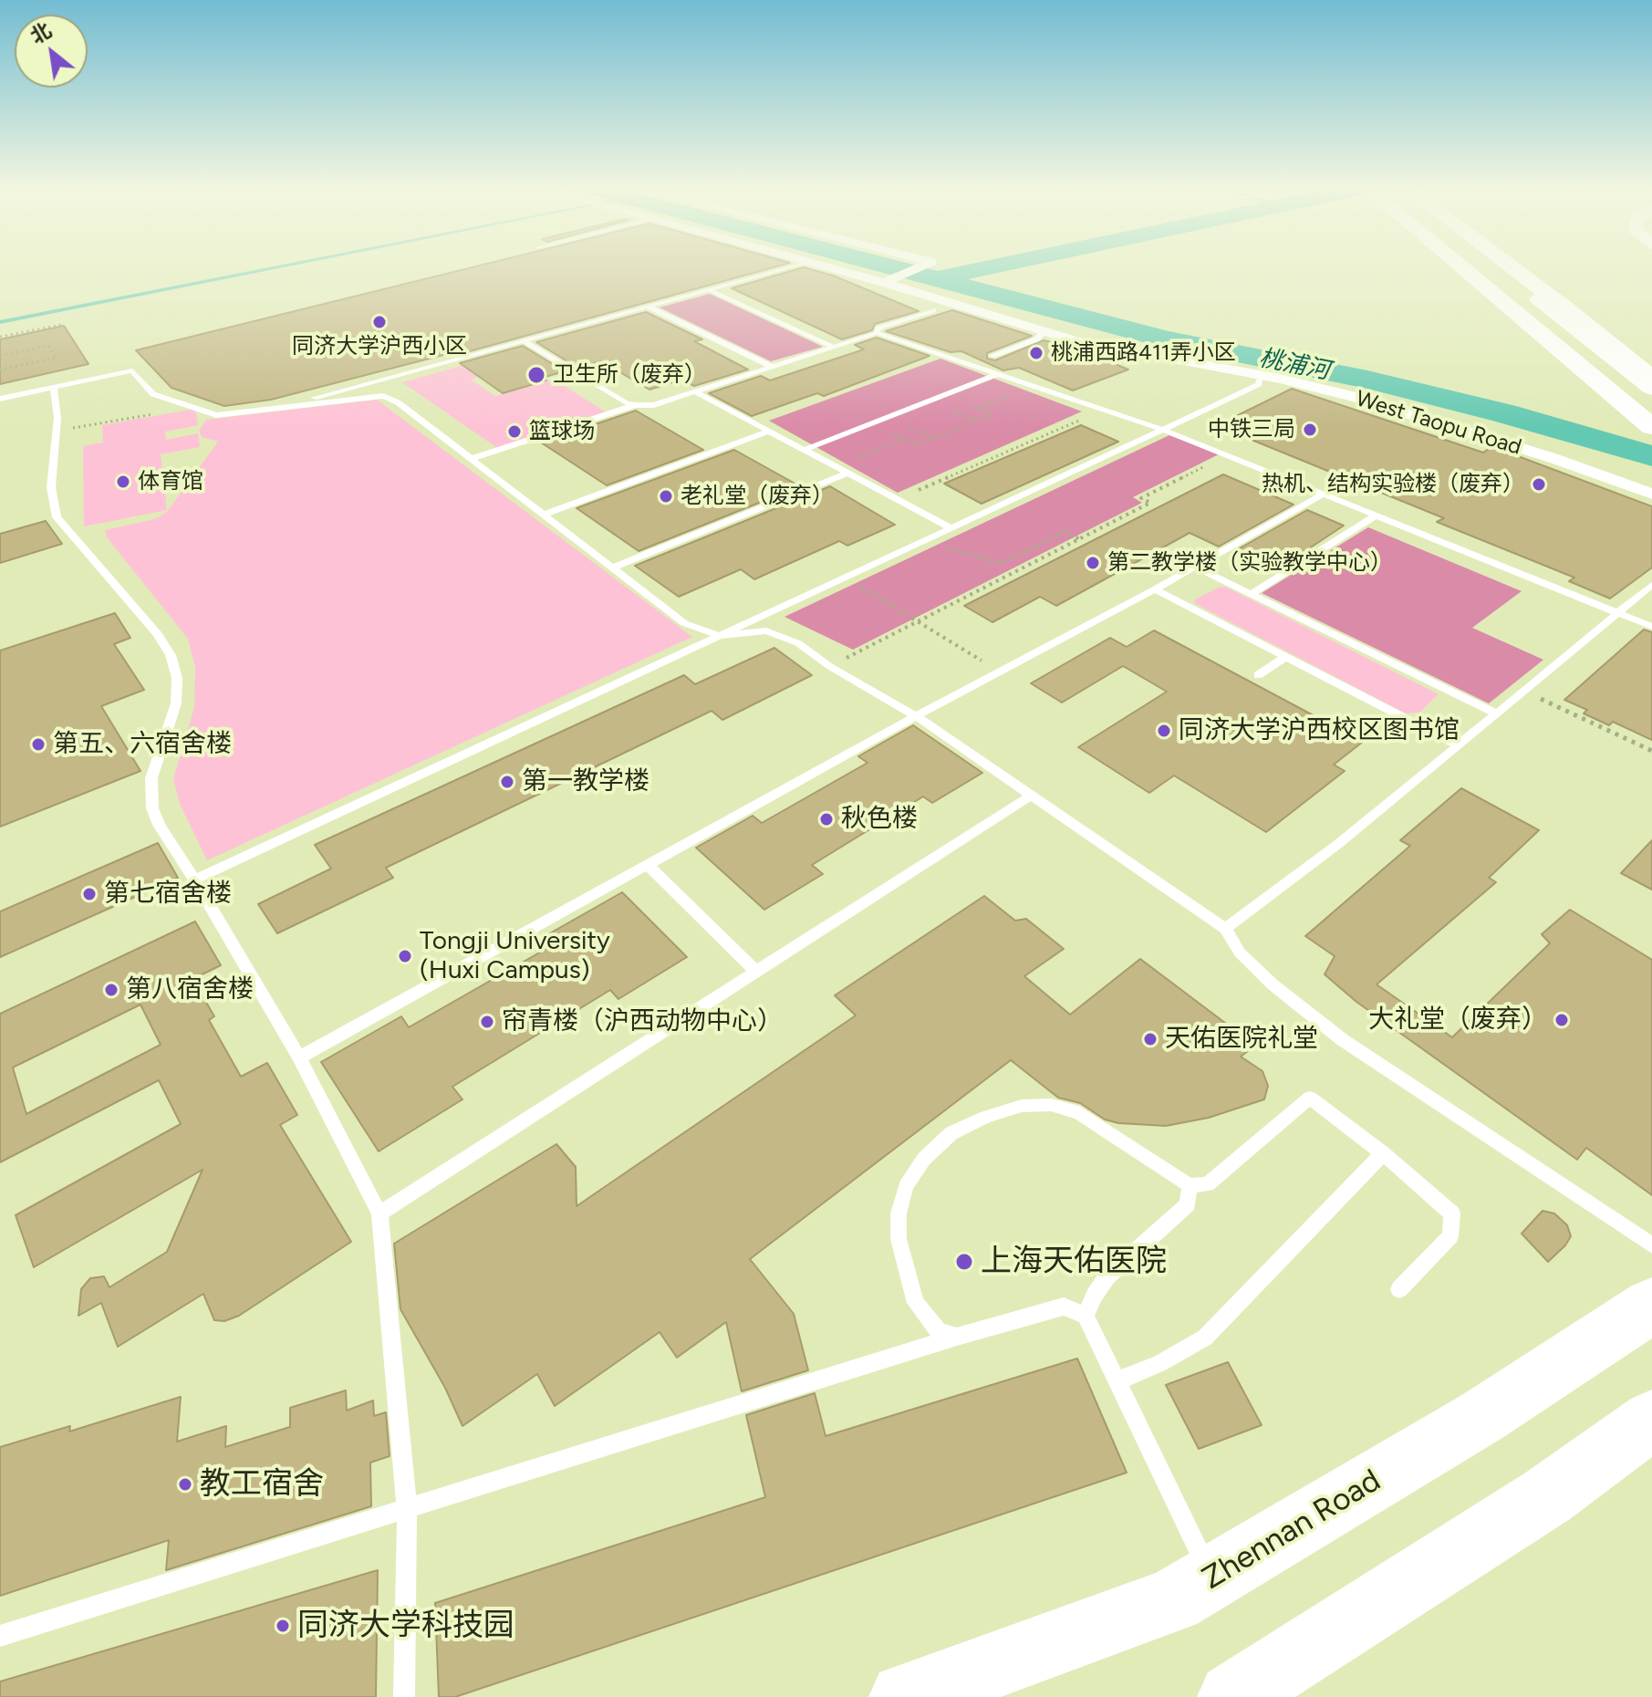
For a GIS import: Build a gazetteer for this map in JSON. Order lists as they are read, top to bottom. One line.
{"streets":{"main road":["Zhennan Road"],"street":["West Taopu Road"]},"water":["桃浦河"],"places":["同济大学沪西小区","桃浦西路411弄小区","卫生所（废弃）","中铁三局","篮球场","体育馆","热机、结构实验楼（废弃）","老礼堂（废弃）","第二教学楼（实验教学中心）","同济大学沪西校区图书馆","第五、六宿舍楼","第一教学楼","秋色楼","第七宿舍楼","Tongji University (Huxi Campus)","第八宿舍楼","大礼堂（废弃）","帘青楼（沪西动物中心）","天佑医院礼堂","上海天佑医院","教工宿舍","同济大学科技园"],"north":"top left"}
